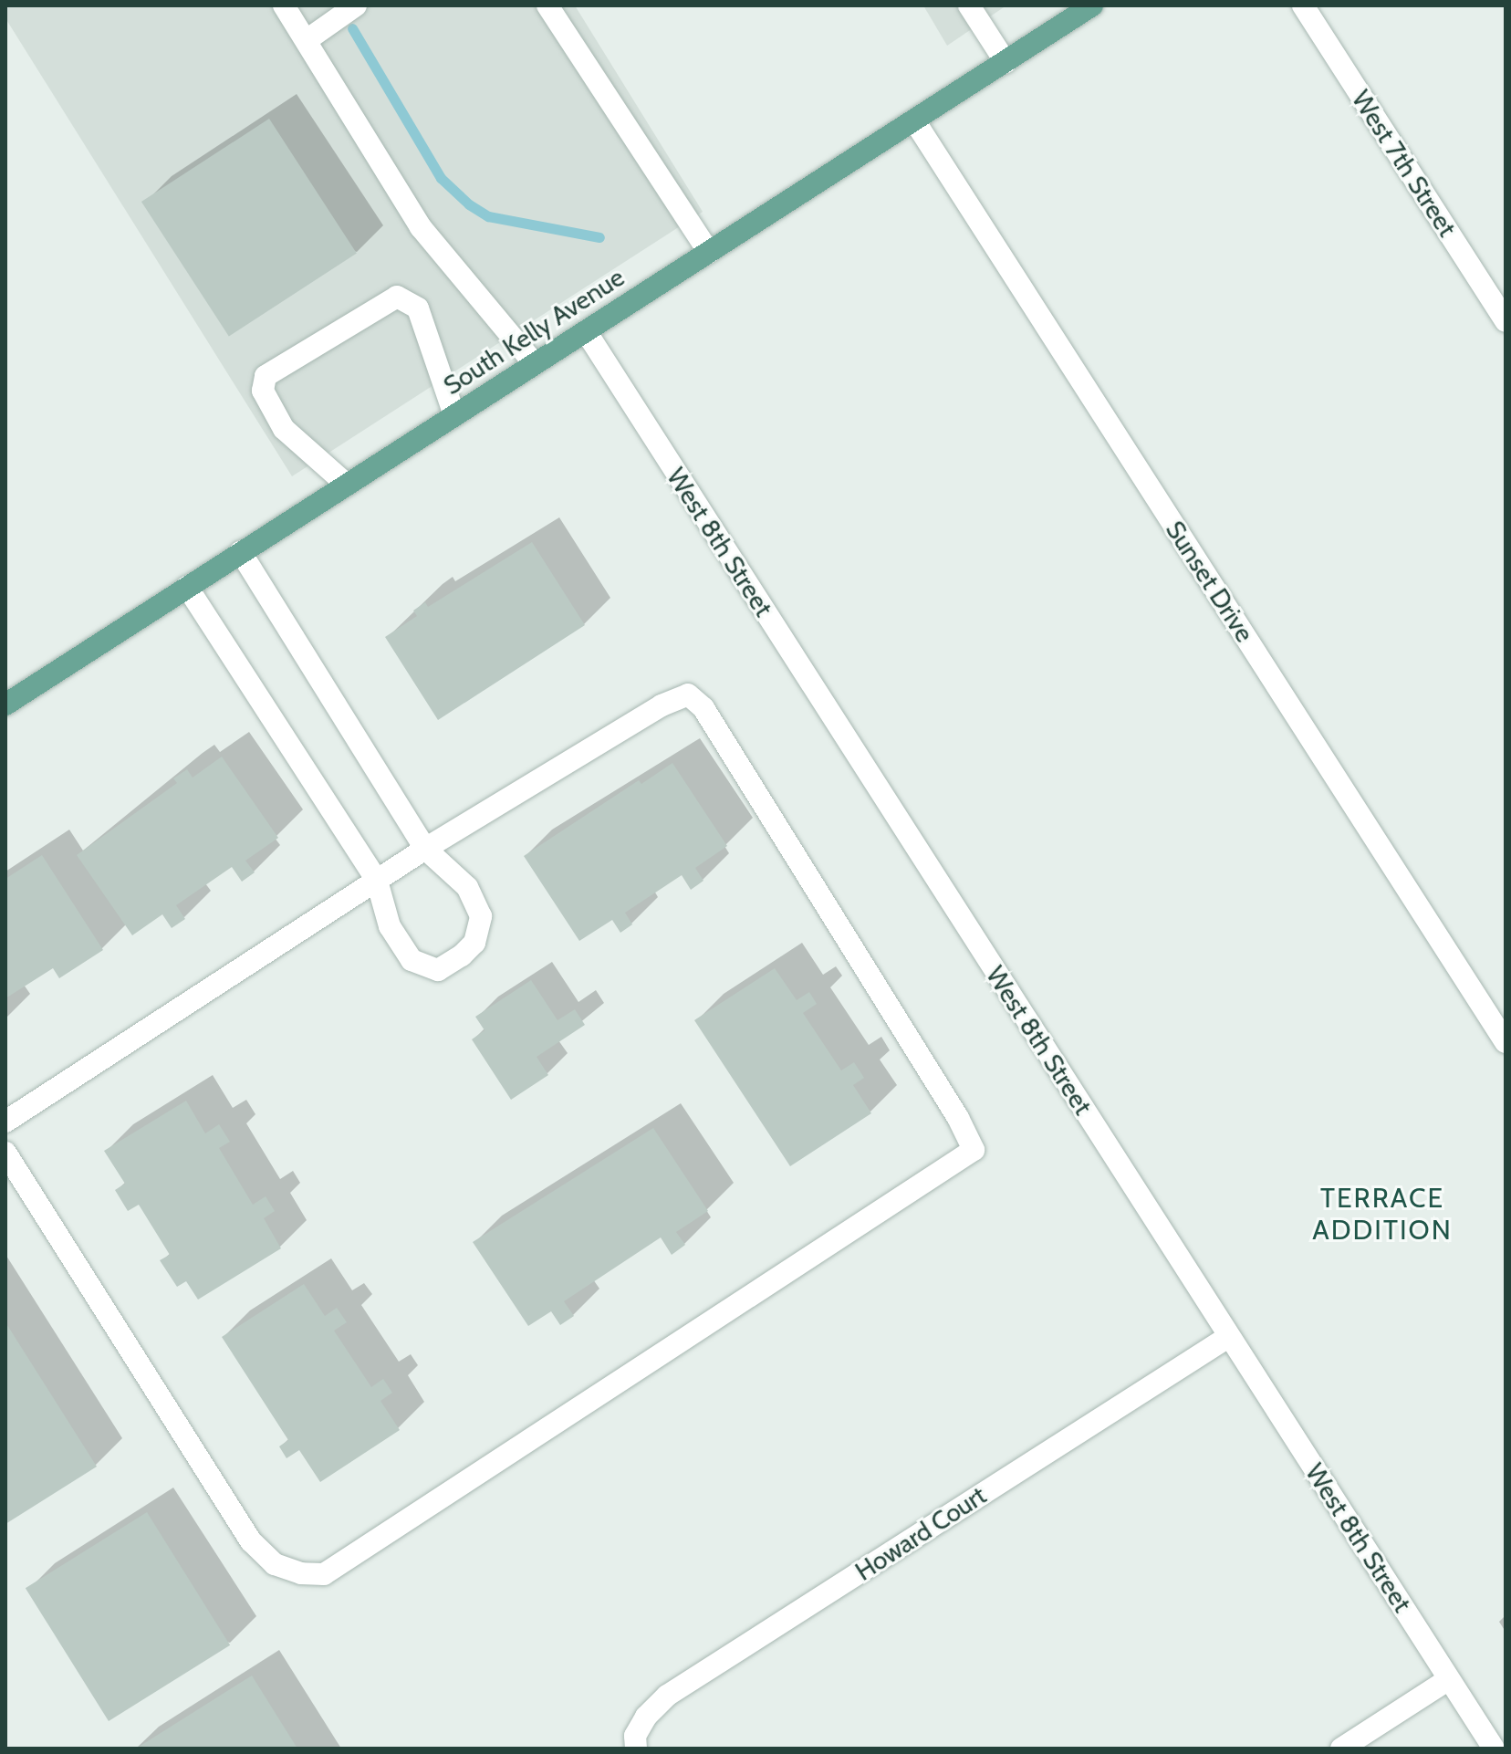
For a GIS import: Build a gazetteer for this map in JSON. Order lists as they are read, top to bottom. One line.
{"streets":{"main road":["South Kelly Avenue"],"street":["West 7th Street","West 8th Street","Sunset Drive","Howard Court"]},"crossings":[["South Kelly Avenue","West 8th Street"],["South Kelly Avenue","Sunset Drive"],["West 8th Street","Howard Court"]],"districts":["TERRACE ADDITION"]}
